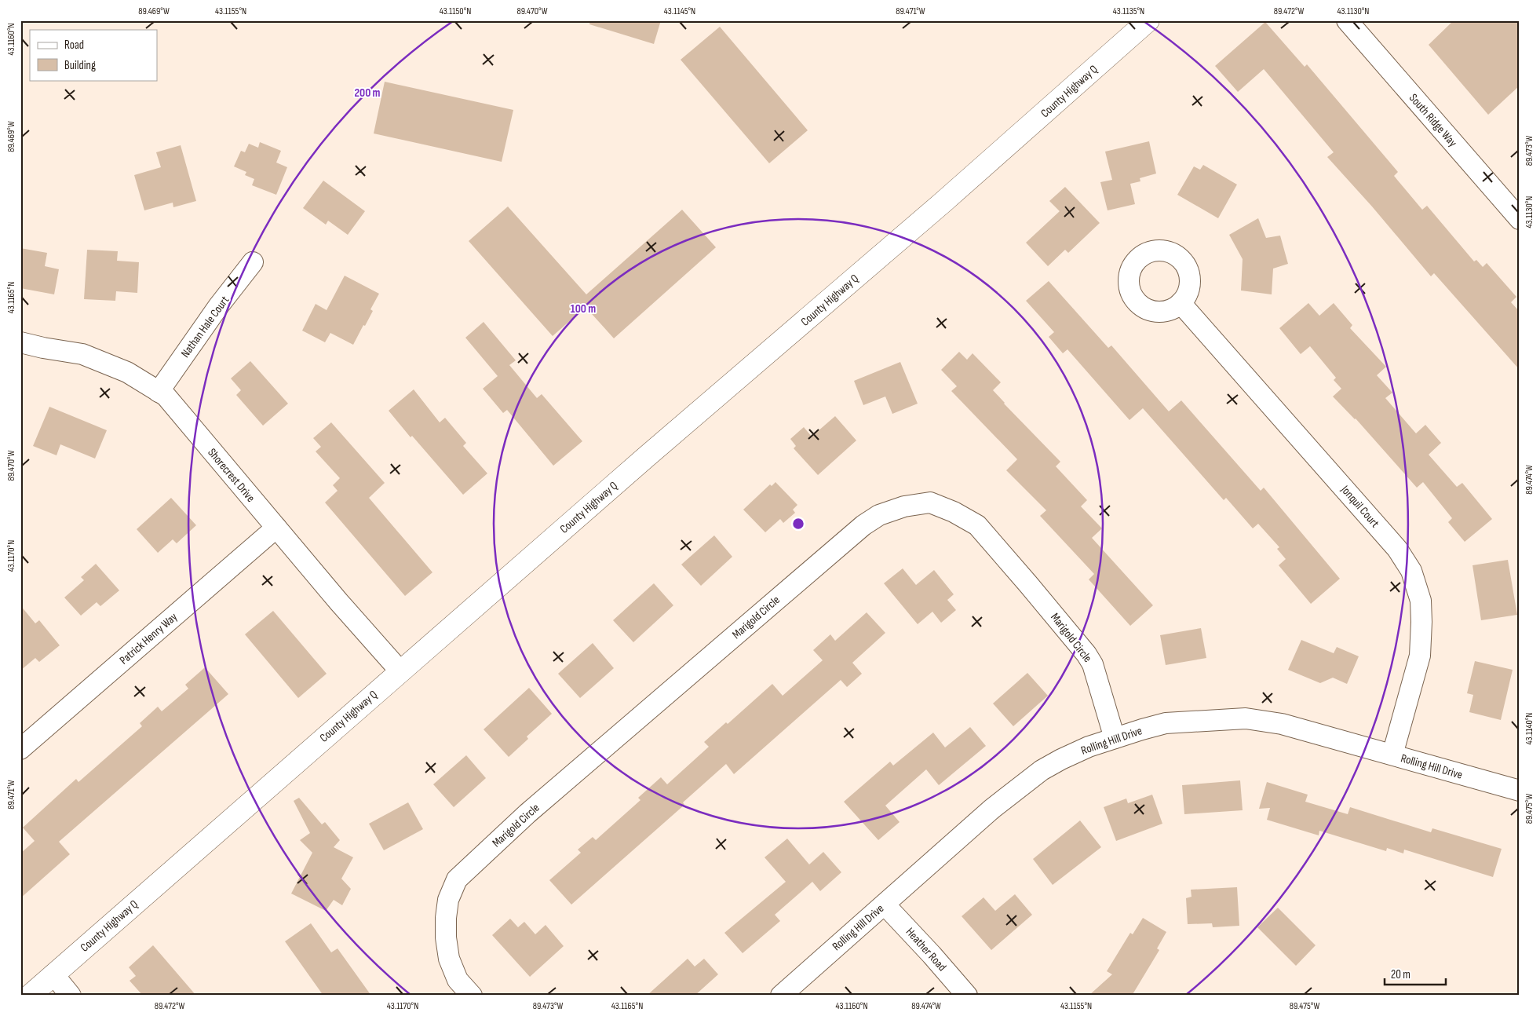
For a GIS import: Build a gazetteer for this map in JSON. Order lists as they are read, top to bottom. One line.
{"streets":{"main road":["County Highway Q"],"street":["South Ridge Way","Nathan Hale Court","Shorecrest Drive","Jonquil Court","Marigold Circle","Patrick Henry Way","Rolling Hill Drive","Heather Road"]},"crossings":[["County Highway Q","Shorecrest Drive"],["Nathan Hale Court","Shorecrest Drive"],["Shorecrest Drive","Patrick Henry Way"],["Jonquil Court","Rolling Hill Drive"],["Marigold Circle","Rolling Hill Drive"],["Rolling Hill Drive","Heather Road"]],"legend":["Road","Building"],"scale_bar":"20 m","coordinates":["89.469°W","43.1155°N","43.1150°N","89.470°W","43.1145°N","89.471°W","43.1135°N","89.472°W","43.1130°N","43.1160°N","89.473°W","43.1165°N","89.474°W","43.1170°N","43.1140°N","89.475°W"],"rings":["200 m","100 m"]}
